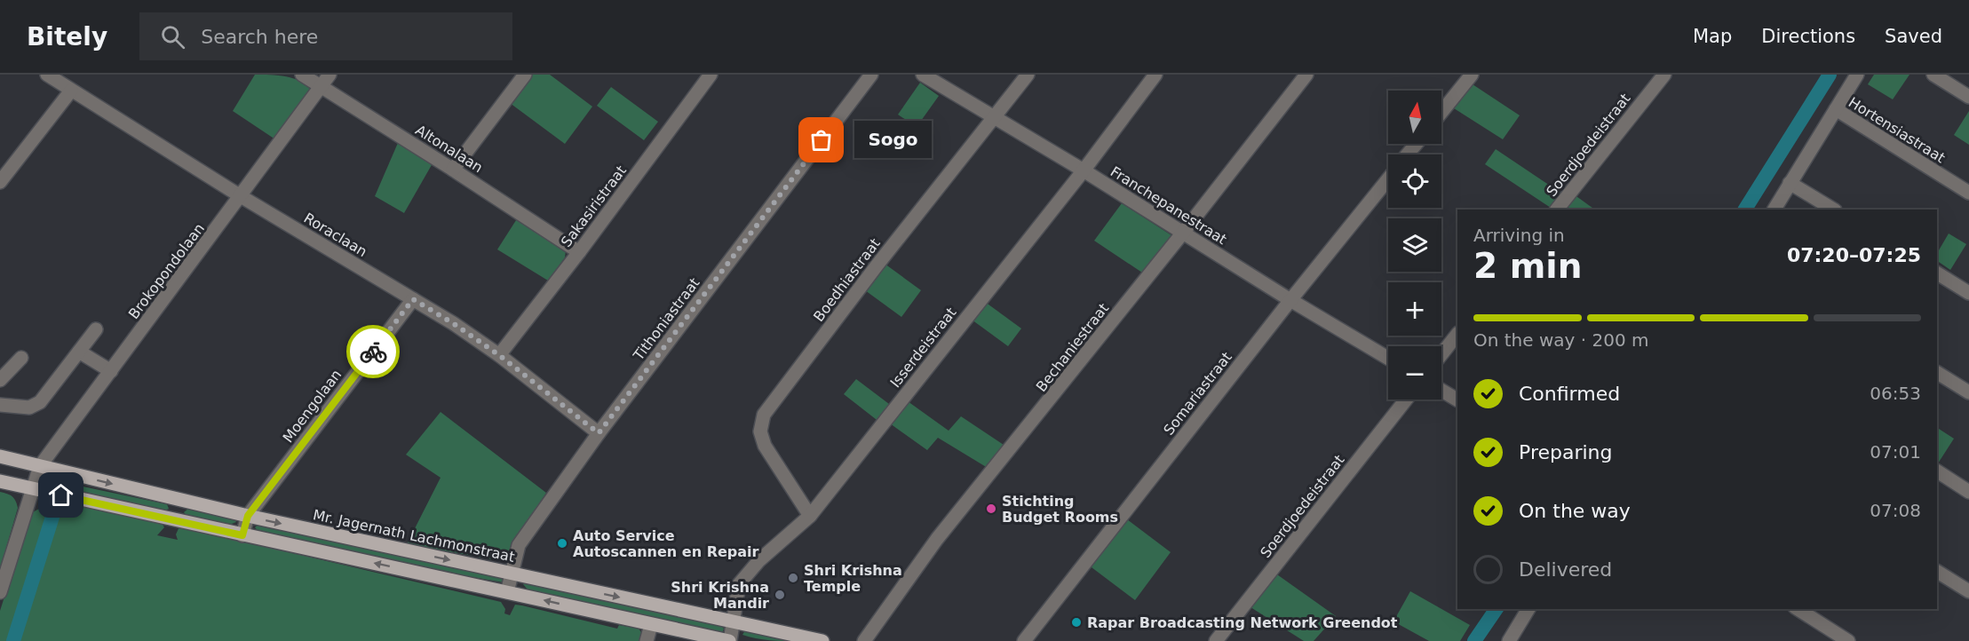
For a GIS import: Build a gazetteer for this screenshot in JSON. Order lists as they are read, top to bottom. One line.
{"streets":{"main road":["Mr. Jagernath Lachmonstraat"],"street":["Hortensiastraat","Soerdjoedeistraat","Altonalaan","Franchepanestraat","Sakasiristraat","Roraclaan","Brokopondolaan","Boedhiastraat","Tithoniastraat","Isserdeistraat","Bechaniestraat","Somariastraat","Moengolaan"]},"crossings":[["Altonalaan","Sakasiristraat"],["Altonalaan","Brokopondolaan"],["Franchepanestraat","Boedhiastraat"],["Franchepanestraat","Isserdeistraat"],["Franchepanestraat","Bechaniestraat"],["Franchepanestraat","Somariastraat"],["Sakasiristraat","Roraclaan"],["Roraclaan","Brokopondolaan"],["Roraclaan","Tithoniastraat"],["Roraclaan","Moengolaan"],["Brokopondolaan","Mr. Jagernath Lachmonstraat"],["Boedhiastraat","Isserdeistraat"],["Tithoniastraat","Mr. Jagernath Lachmonstraat"],["Isserdeistraat","Mr. Jagernath Lachmonstraat"],["Moengolaan","Mr. Jagernath Lachmonstraat"]],"places":["Sogo","Stichting Budget Rooms","Auto Service Autoscannen en Repair","Shri Krishna Temple","Shri Krishna Mandir","Rapar Broadcasting Network Greendot"],"north":"top","page":{"header":"Bitely","search":"Search here","nav":["Map","Directions","Saved"],"map_buttons":["+","−"],"bubble":"Sogo","heading":["2 min","Arriving in","07:20–07:25"],"bar":"On the way · 200 m","list":[["Confirmed","06:53"],["Preparing","07:01"],["On the way","07:08"],"Delivered"]}}
